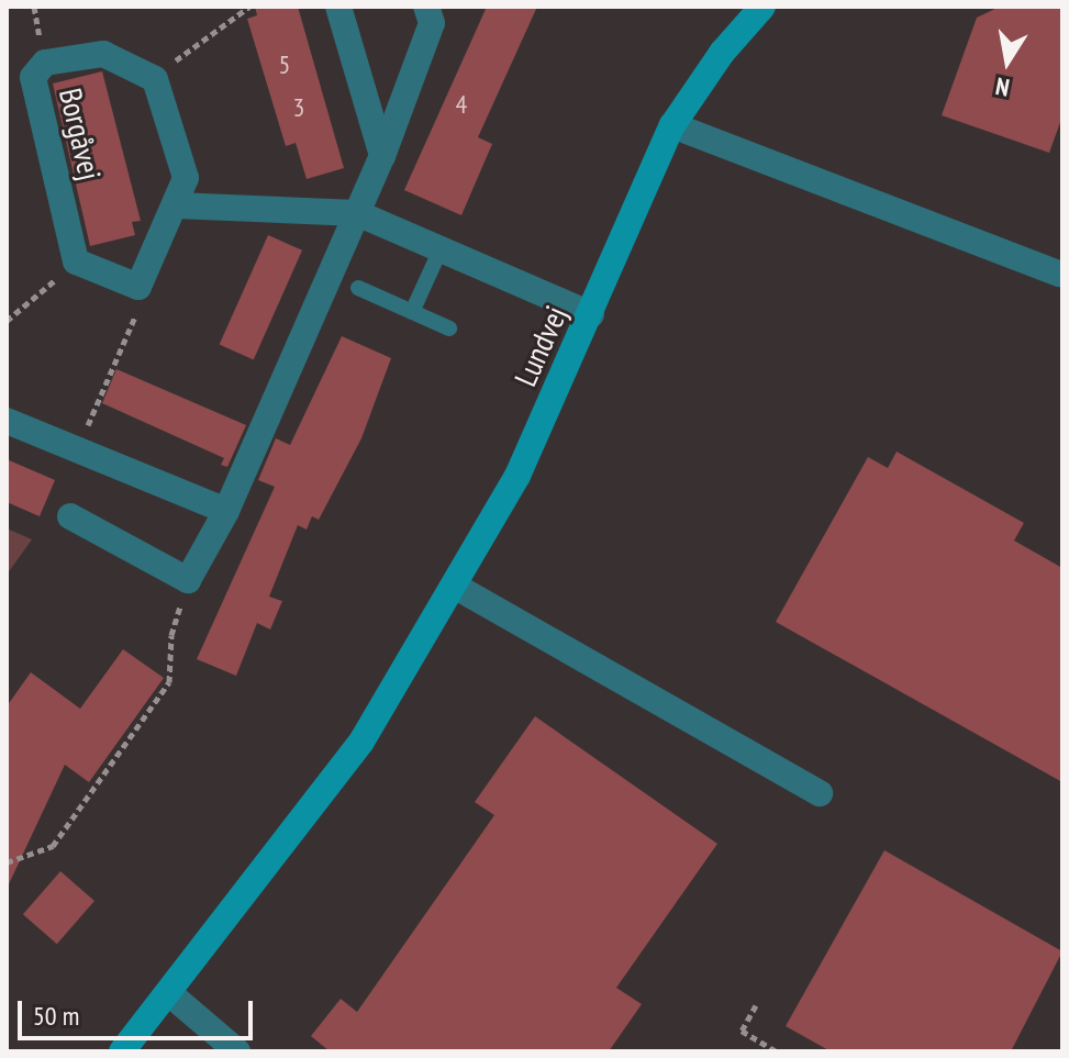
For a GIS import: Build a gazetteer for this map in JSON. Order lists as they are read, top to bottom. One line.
{"streets":{"street":["Borgåvej","Lundvej"]},"house_numbers":["5","4","3"],"scale_bar":"50 m","north":"bottom"}
